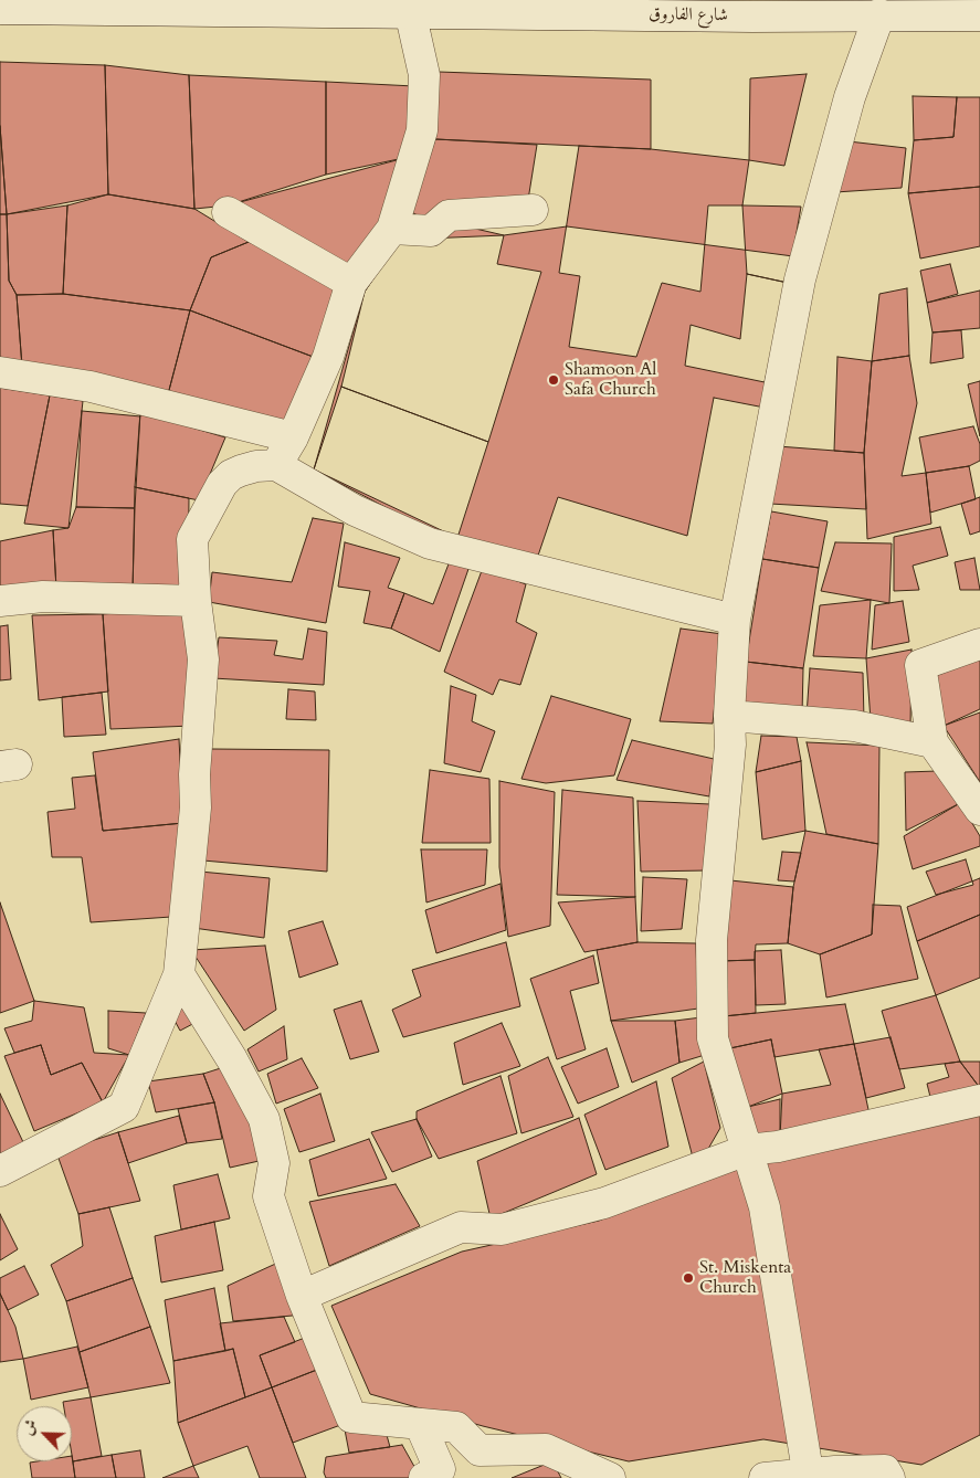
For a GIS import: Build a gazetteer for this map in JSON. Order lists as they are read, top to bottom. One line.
{"streets":{"street":["شارع الفاروق"]},"places":["Shamoon Al Safa Church","St. Miskenta Church"],"north":"top left"}
